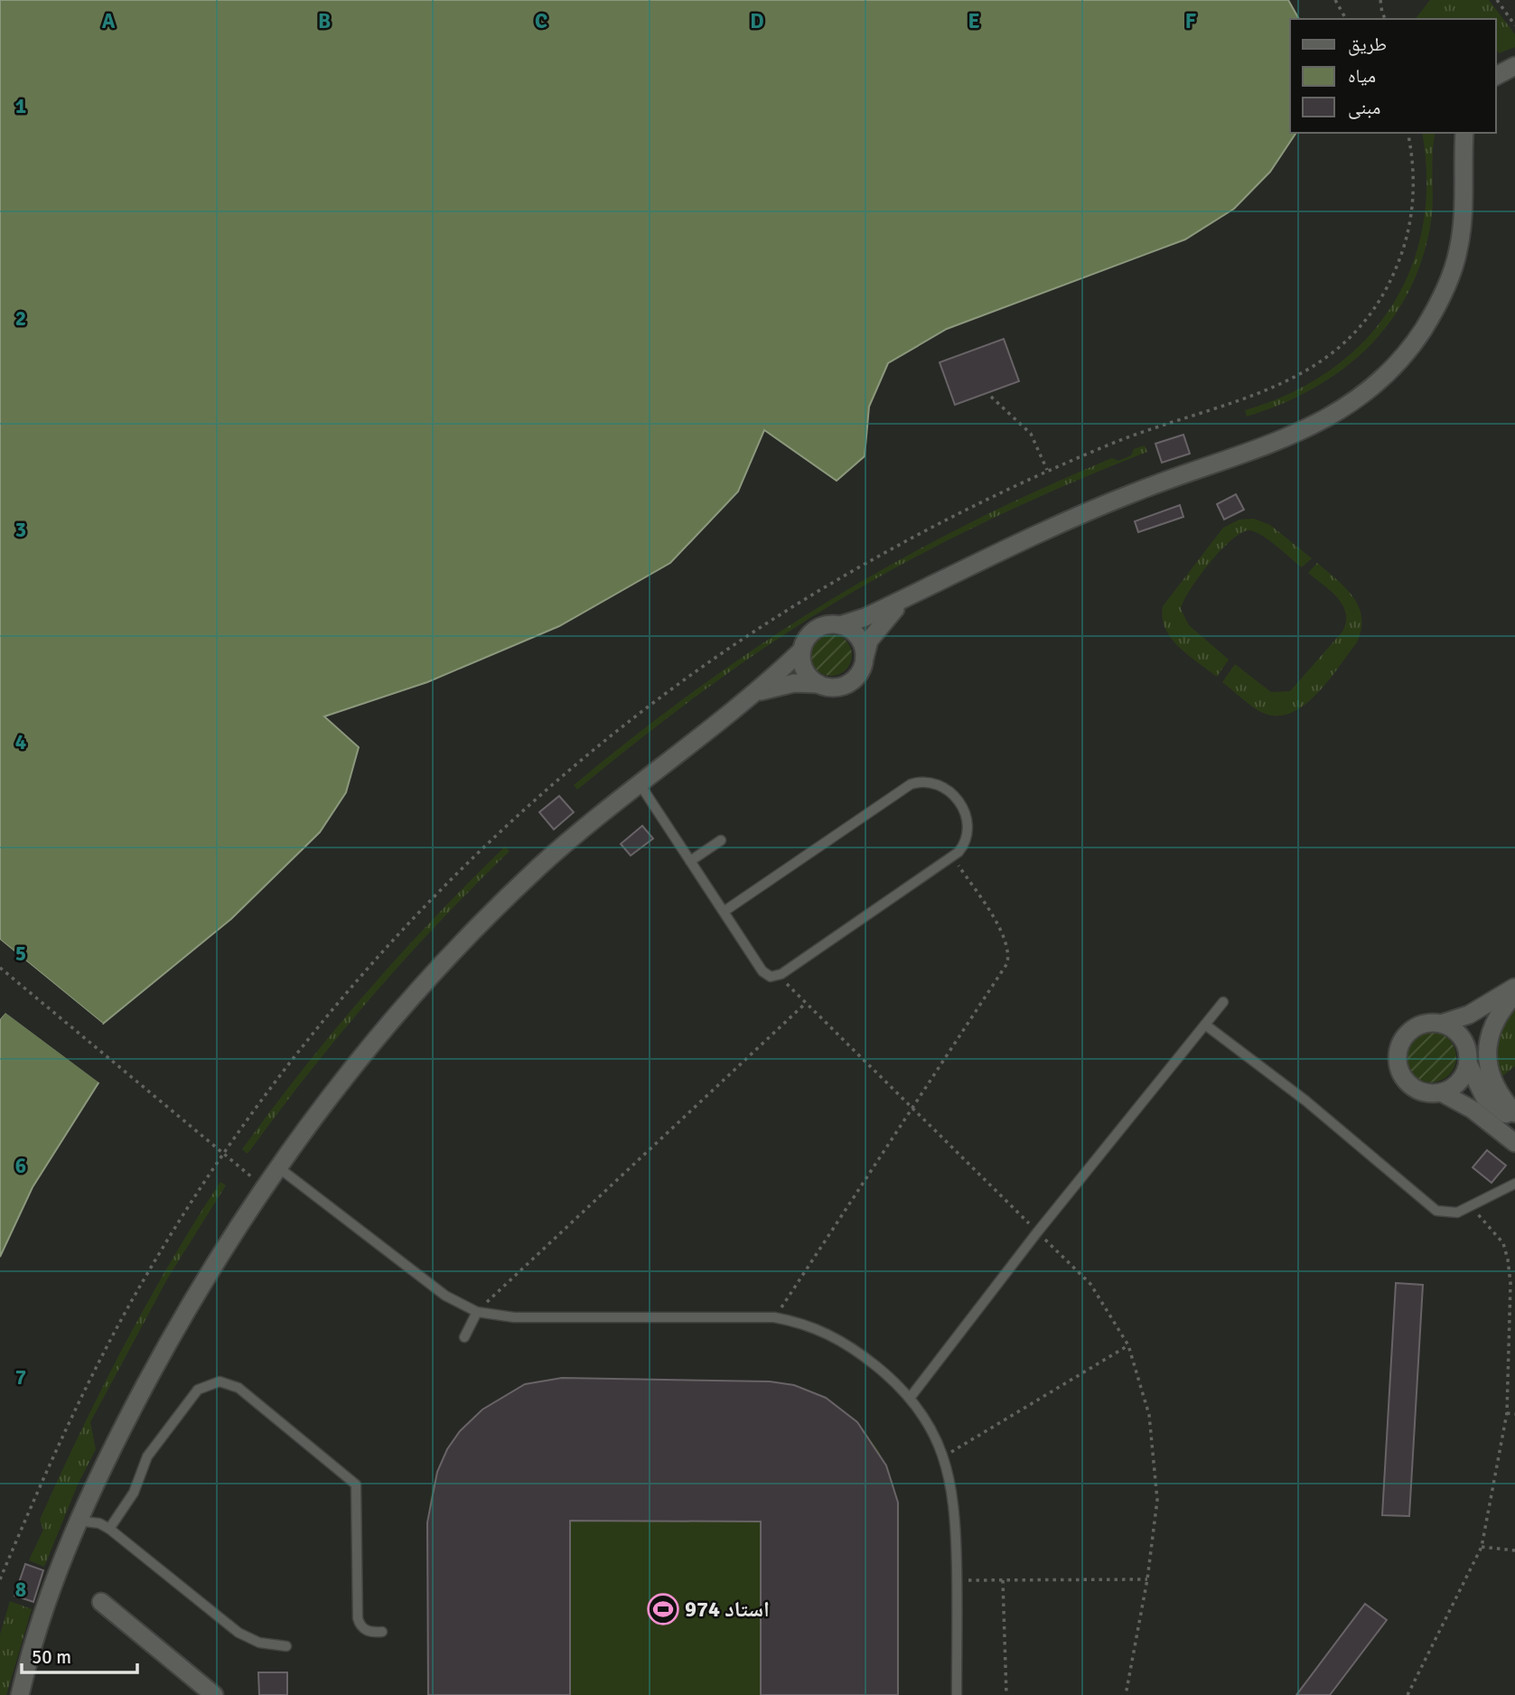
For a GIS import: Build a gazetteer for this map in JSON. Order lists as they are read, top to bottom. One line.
{"places":{"sports":["استاد 974"]},"legend":["طريق","مياه","مبنى"],"scale_bar":"50 m","grid":{"columns":["A","B","C","D","E","F"],"rows":["1","2","3","4","5","6","7","8"]}}
